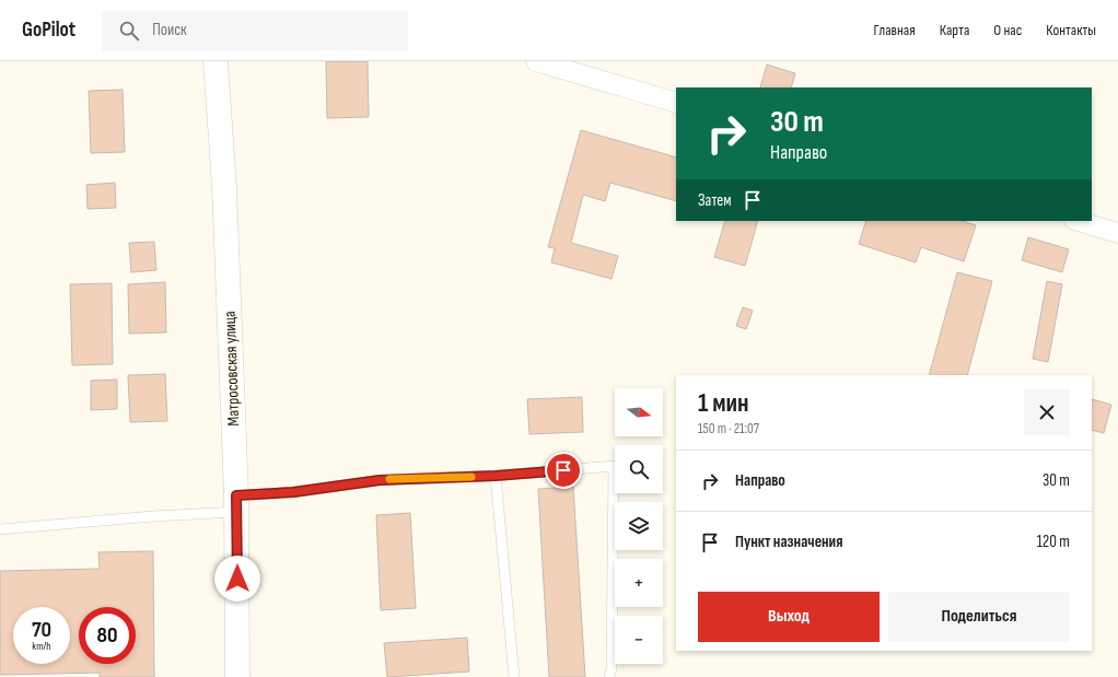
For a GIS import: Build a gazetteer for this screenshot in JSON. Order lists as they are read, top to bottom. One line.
{"streets":{"highway":["Матросовская улица"]},"north":"right","page":{"header":"GoPilot","search":"Поиск","nav":["Главная","Карта","О нас","Контакты"],"turn":["30 m","Направо"],"then":"Затем","heading":["1 мин","150 m · 21:07"],"map_buttons":["+","−"],"list":[{"name":"Направо","value":"30 m"},{"name":"Пункт назначения","value":"120 m"}],"buttons":["Выход","Поделиться"],"speed":"70 km/h","limit":"80"}}
